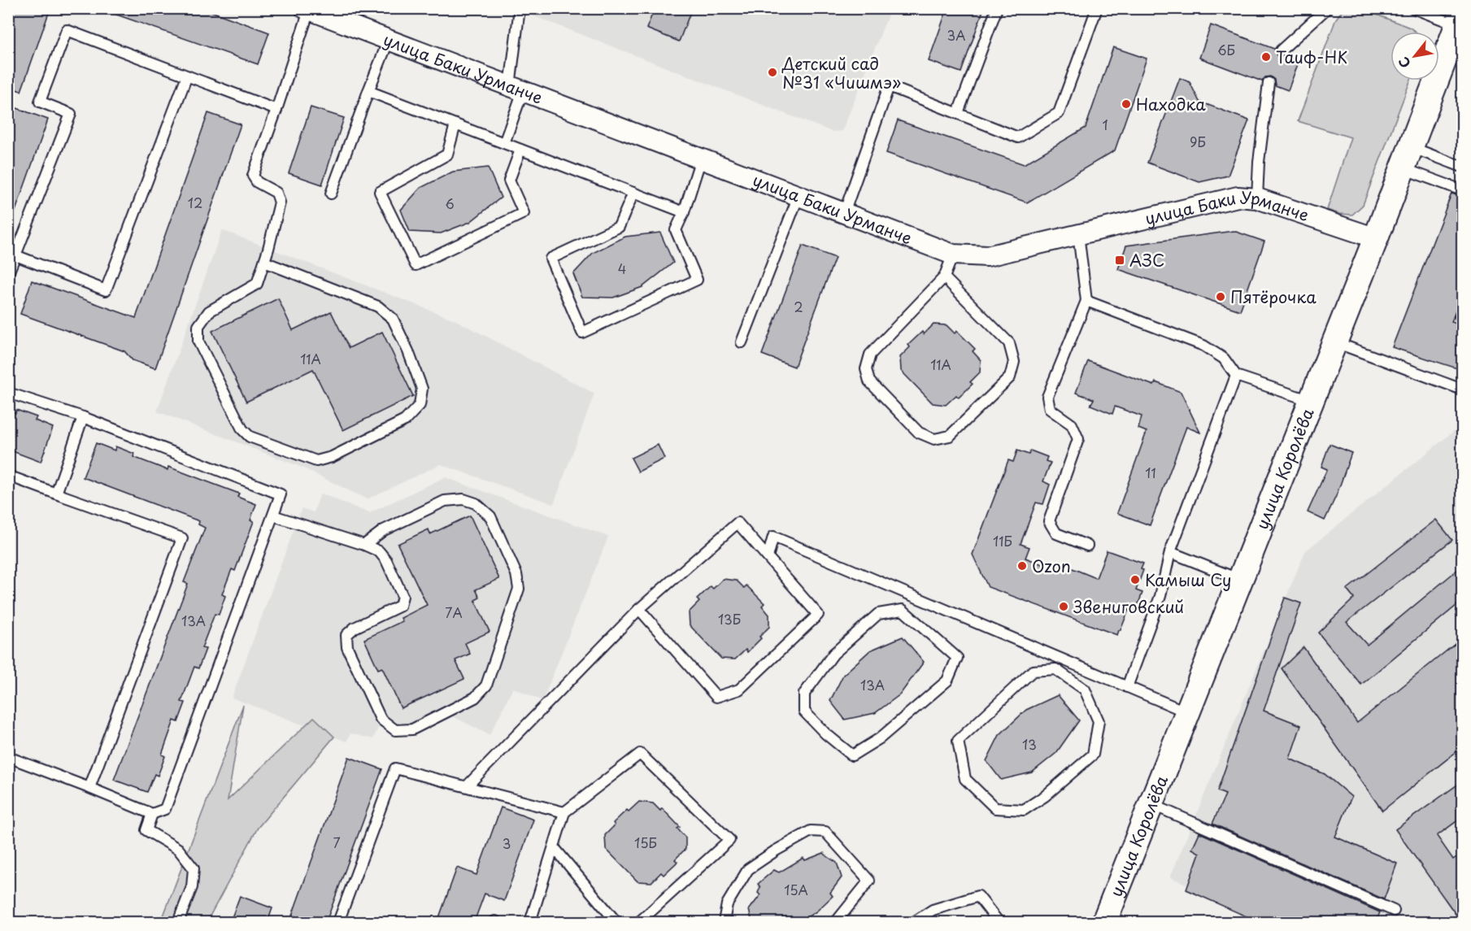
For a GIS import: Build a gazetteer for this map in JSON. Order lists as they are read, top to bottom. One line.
{"streets":{"street":["улица Баки Урманче","улица Королёва"]},"crossings":[["улица Баки Урманче","улица Королёва"]],"places":{"other":["Таиф-НК","Детский сад №31 «Чишмэ»","Находка","Пятёрочка","Ozon","Камыш Су","Звениговский"],"transit":["АЗС"]},"house_numbers":["3А","6Б","1","9Б","12","6","4","2","11А","11А","11","11Б","7А","13Б","13А","13А","13","7","15Б","3","15А"],"north":"bottom left"}
